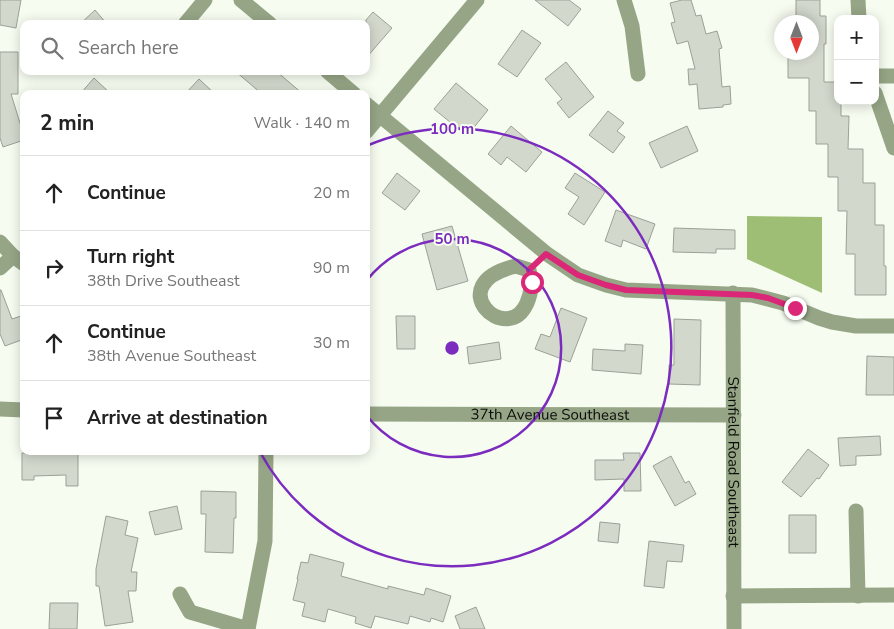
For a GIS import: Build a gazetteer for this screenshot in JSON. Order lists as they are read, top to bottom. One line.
{"streets":{"street":["37th Avenue Southeast","Stanfield Road Southeast"]},"crossings":[["37th Avenue Southeast","Stanfield Road Southeast"]],"north":"bottom","page":{"map_buttons":["+","−"],"search":"Search here","heading":["2 min","Walk · 140 m"],"list":[["Continue","20 m"],["Turn right","38th Drive Southeast","90 m"],["Continue","38th Avenue Southeast","30 m"],"Arrive at destination"]},"rings":["100 m","50 m"]}
